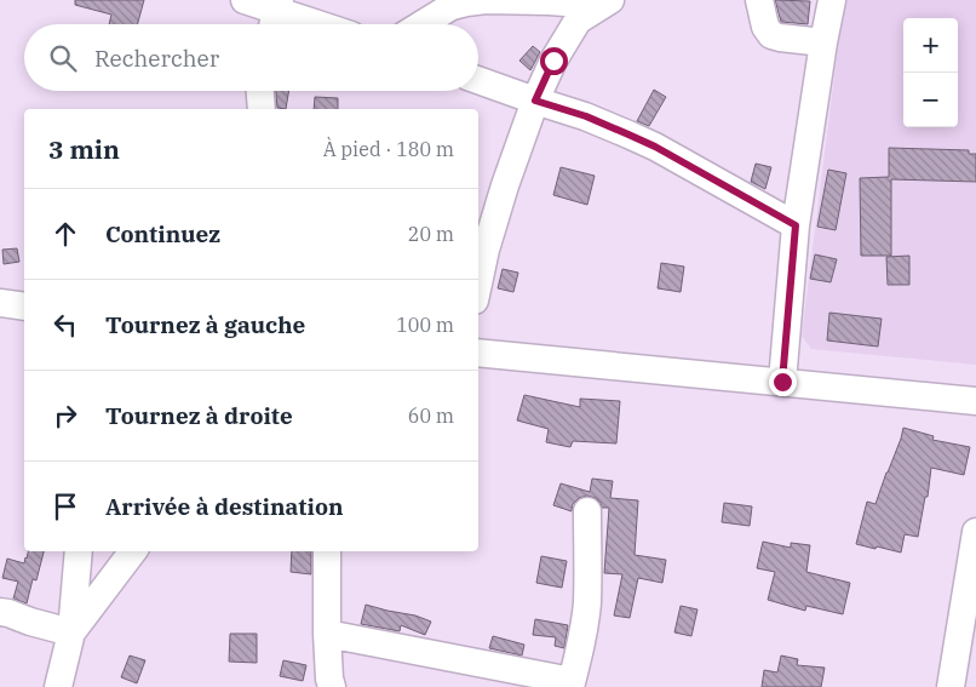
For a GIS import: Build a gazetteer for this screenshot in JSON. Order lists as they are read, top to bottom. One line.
{"page":{"map_buttons":["+","−"],"search":"Rechercher","heading":["3 min","À pied · 180 m"],"list":[["Continuez","20 m"],["Tournez à gauche","100 m"],["Tournez à droite","60 m"],"Arrivée à destination"]}}
